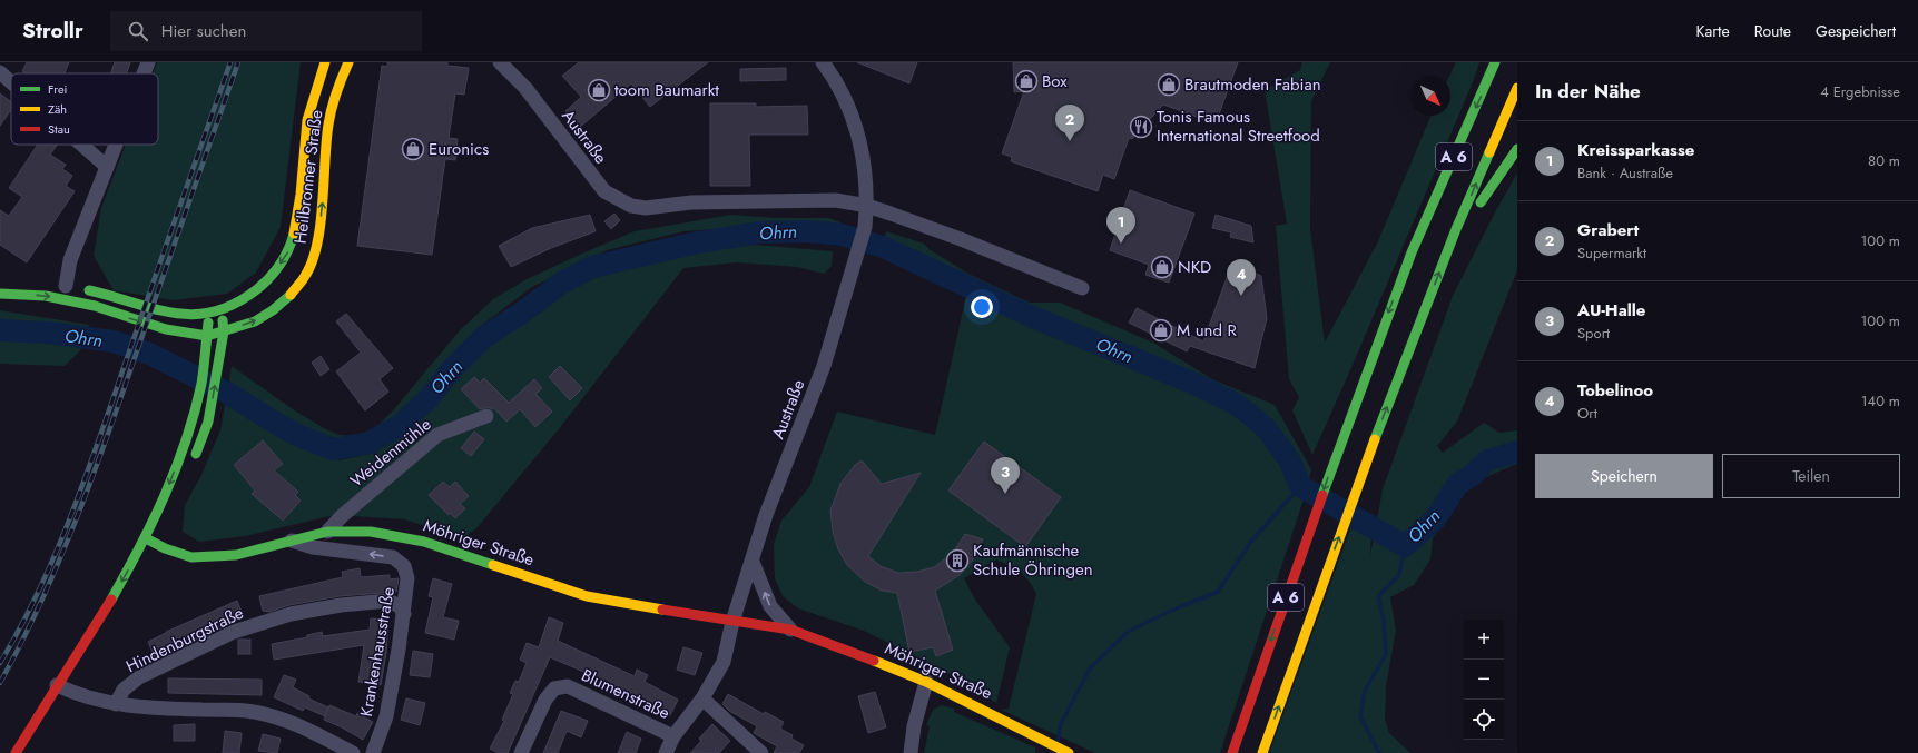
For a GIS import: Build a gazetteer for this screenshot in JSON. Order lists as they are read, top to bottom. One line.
{"streets":{"main road":["A 6","Heilbronner Straße","Möhriger Straße"],"street":["Austraße","Weidenmühle","Hindenburgstraße","Krankenhausstraße","Blumenstraße"]},"crossings":[["Austraße","Möhriger Straße"],["Austraße","Blumenstraße"],["Weidenmühle","Möhriger Straße"],["Möhriger Straße","Krankenhausstraße"],["Hindenburgstraße","Krankenhausstraße"]],"one_way":["Krankenhausstraße"],"water":["Ohrn"],"places":{"shop":["Box","Brautmoden Fabian","toom Baumarkt","Euronics","NKD","M und R"],"restaurant":["Tonis Famous International Streetfood"],"building":["Kaufmännische Schule Öhringen"]},"legend":["Frei","Zäh","Stau"],"north":"bottom right","page":{"header":"Strollr","search":"Hier suchen","nav":["Karte","Route","Gespeichert"],"heading":["In der Nähe","4 Ergebnisse"],"pins":["2","1","4","3"],"list":[{"mark":"1","name":"Kreissparkasse","note":"Bank · Austraße","value":"80 m"},{"mark":"2","name":"Grabert","note":"Supermarkt","value":"100 m"},{"mark":"3","name":"AU-Halle","note":"Sport","value":"100 m"},{"mark":"4","name":"Tobelinoo","note":"Ort","value":"140 m"}],"buttons":["Speichern","Teilen"],"map_buttons":["+","−"]}}
